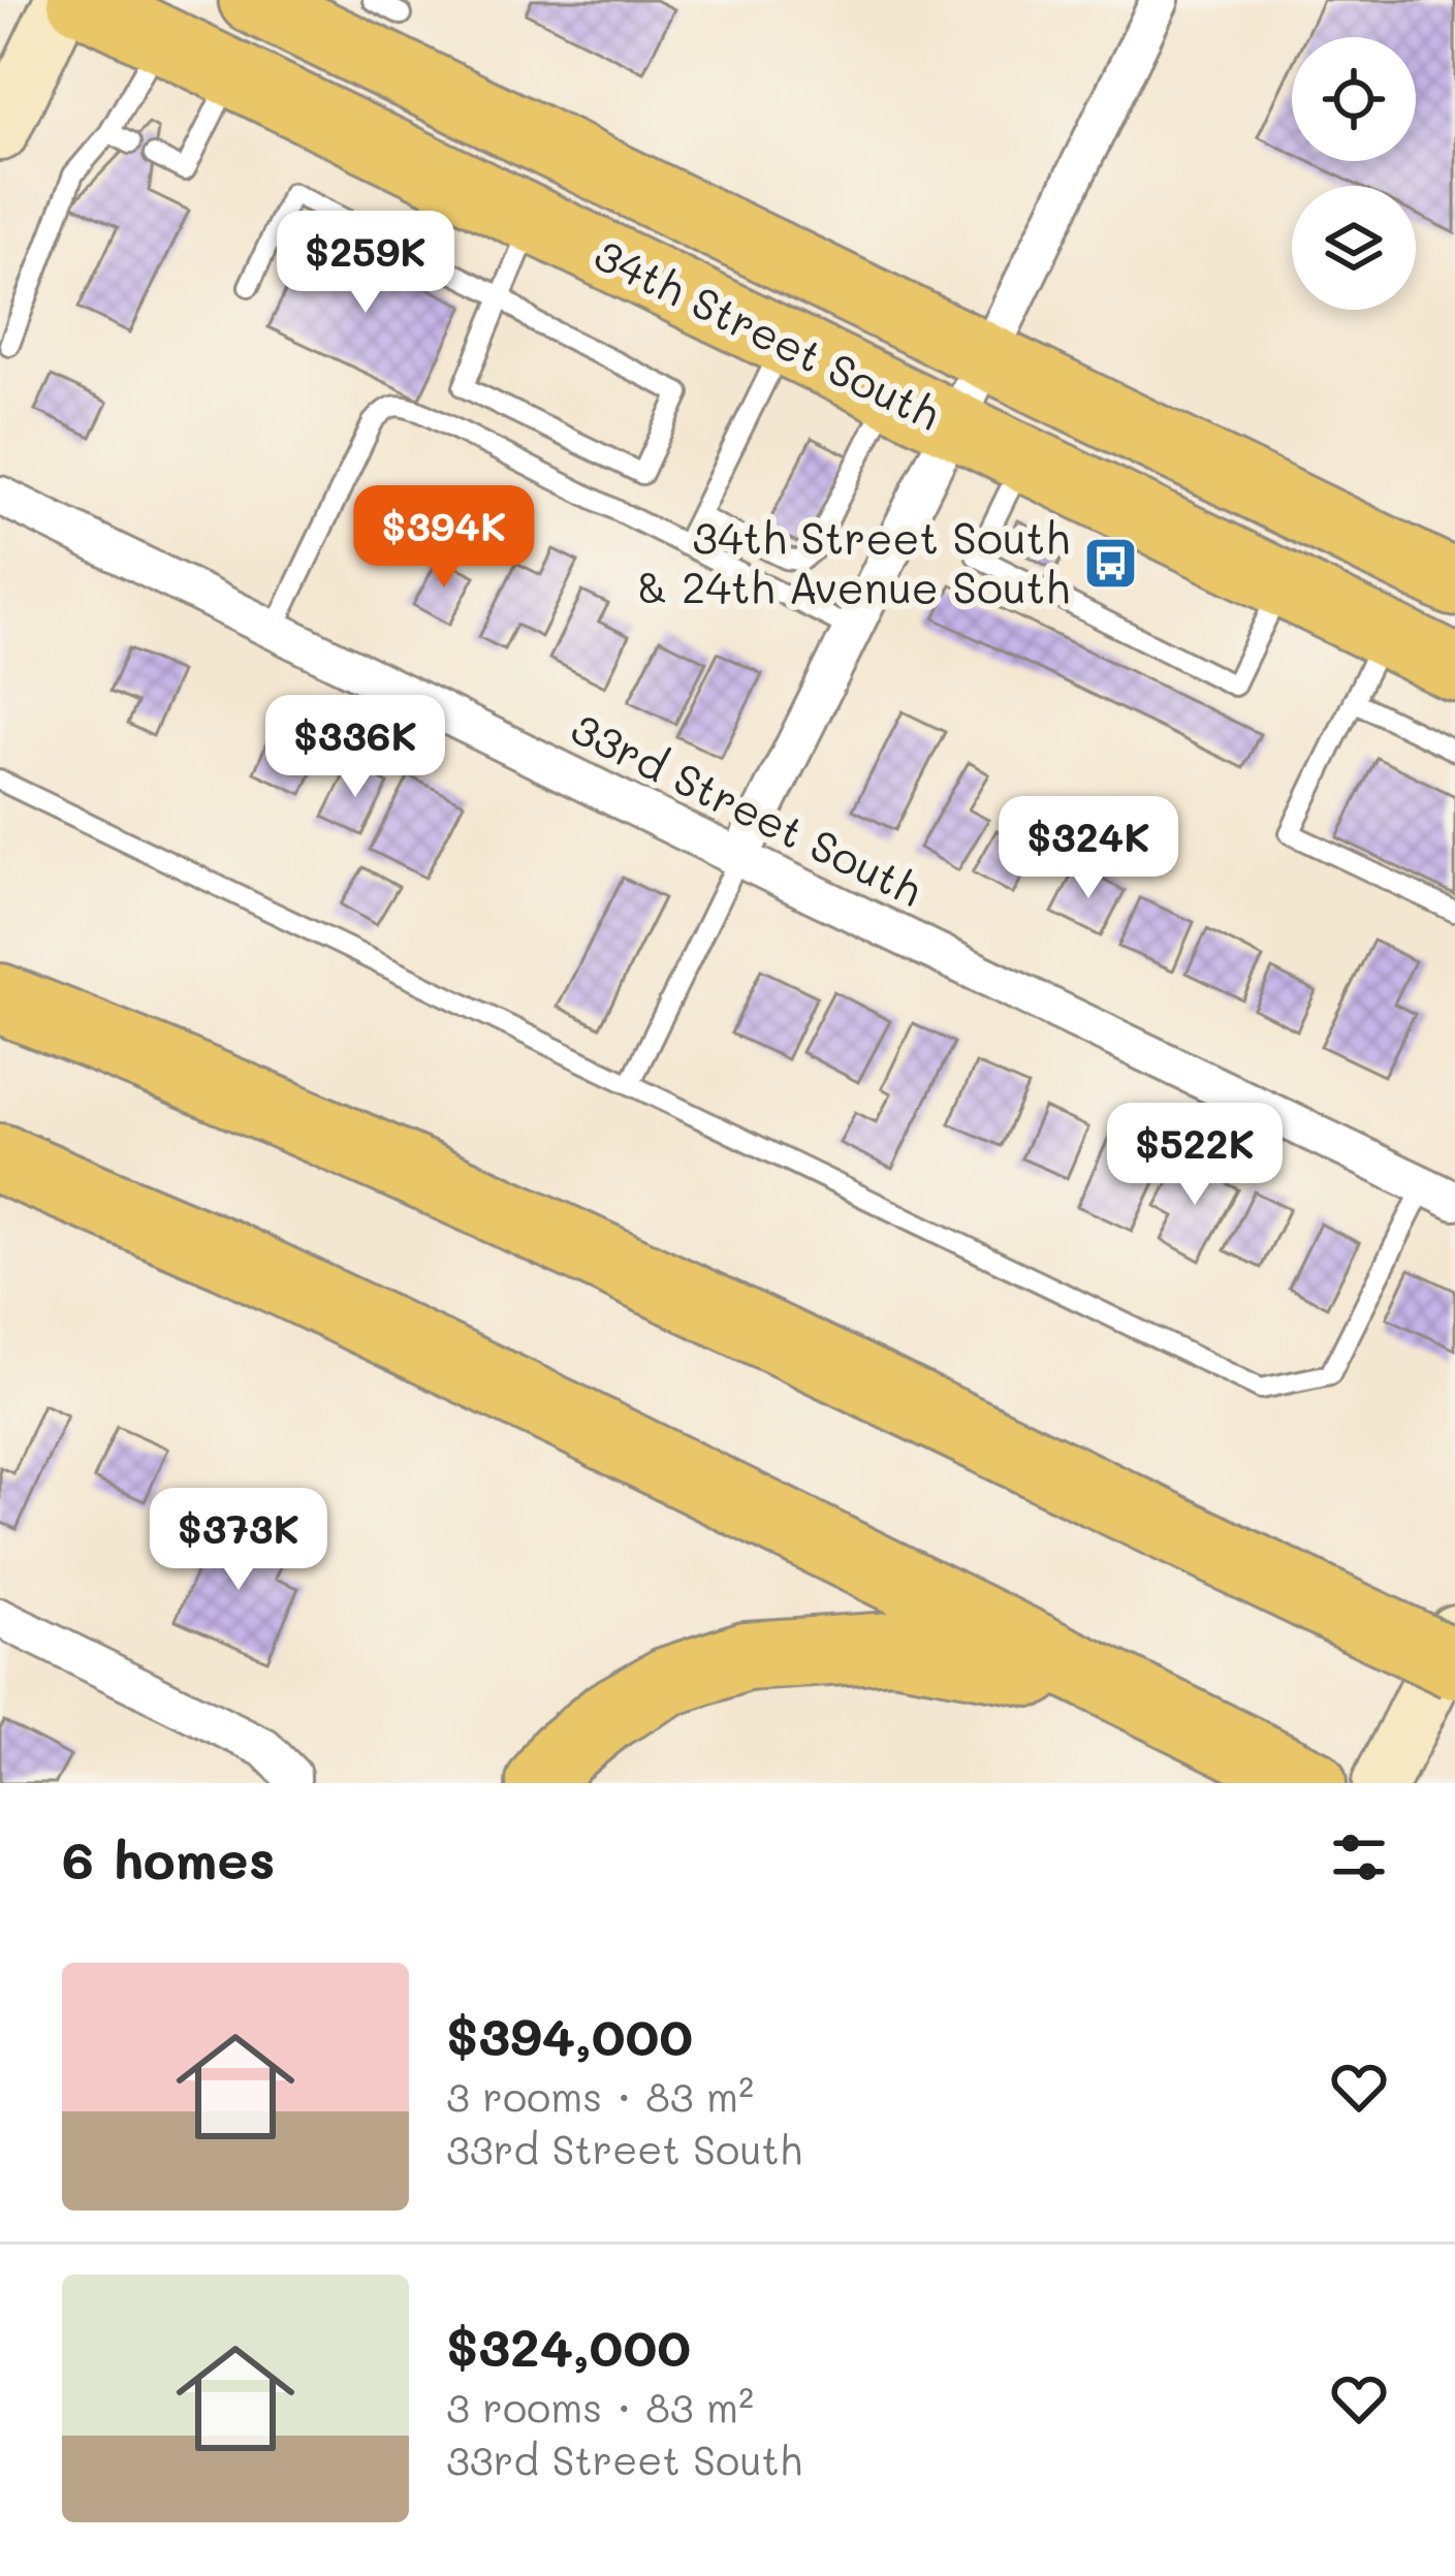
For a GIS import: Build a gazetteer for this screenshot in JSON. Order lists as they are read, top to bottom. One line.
{"streets":{"highway":["34th Street South"],"street":["33rd Street South"]},"places":{"bus stop":["34th Street South & 24th Avenue South"]},"page":{"price":["$259K","$394K","$336K","$324K","$522K","$373K"],"heading":"6 homes","list":[{"name":"$394,000","note":"3 rooms · 83 m² · 33rd Street South"},{"name":"$324,000","note":"3 rooms · 83 m² · 33rd Street South"}]}}
